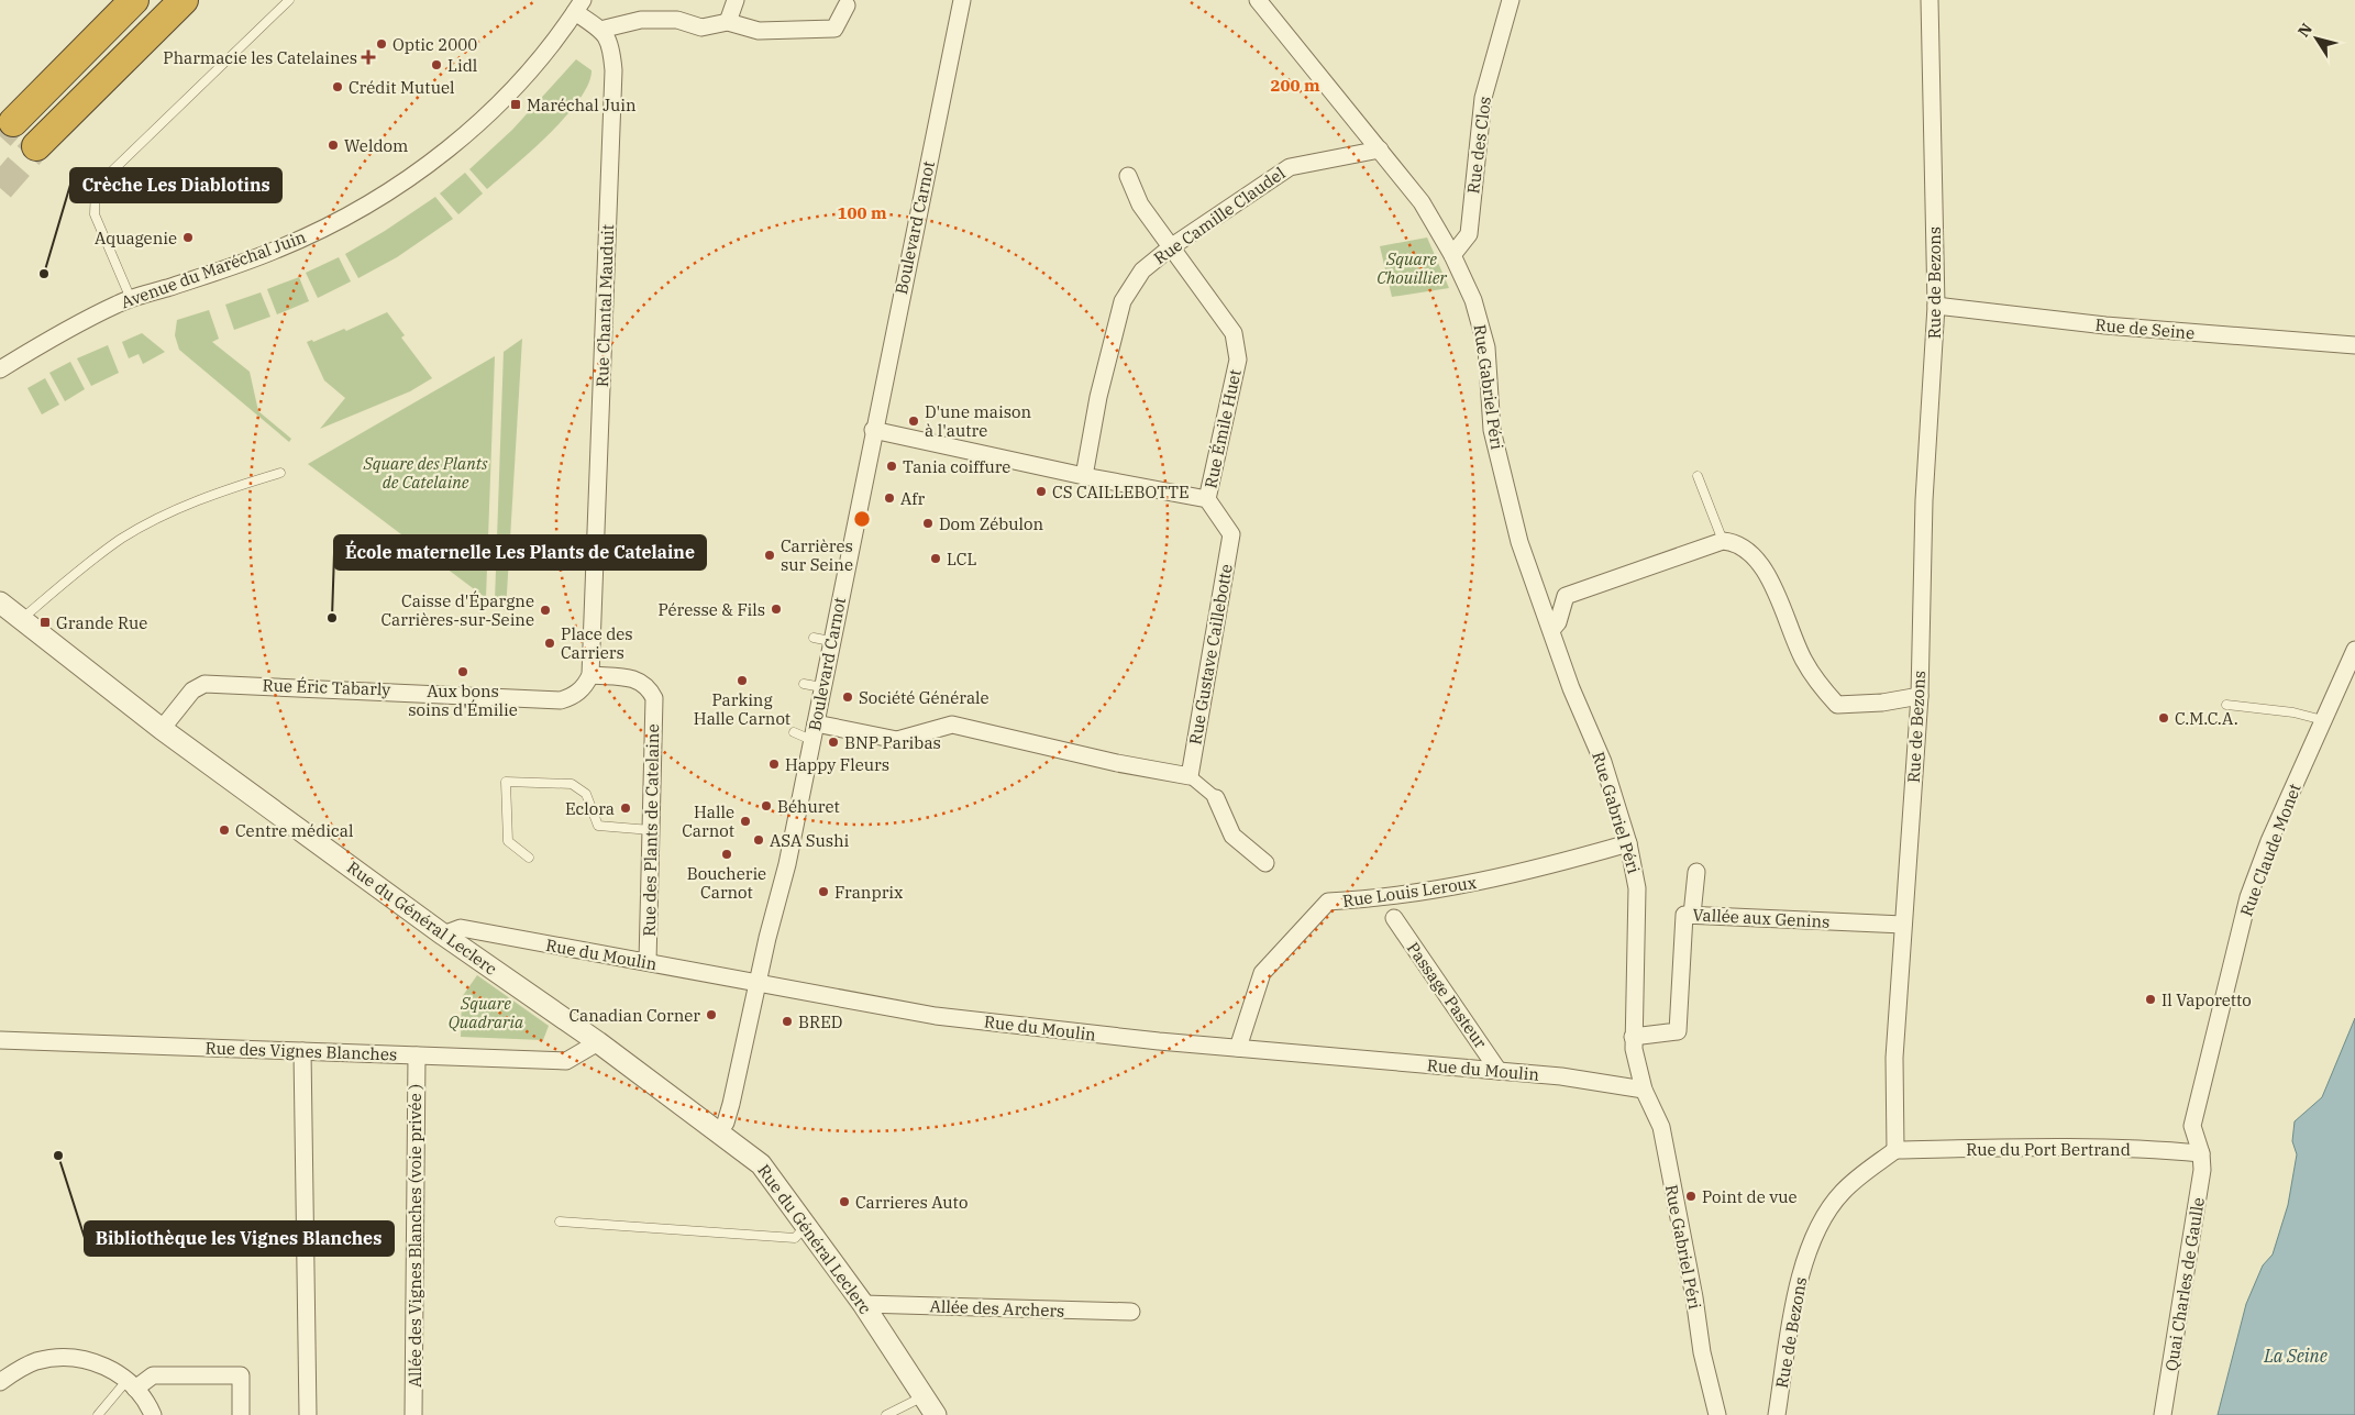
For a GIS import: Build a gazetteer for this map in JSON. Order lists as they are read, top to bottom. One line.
{"streets":{"street":["Rue des Clos","Rue Camille Claudel","Boulevard Carnot","Avenue du Maréchal Juin","Rue de Bezons","Rue Chantal Mauduit","Rue de Seine","Rue Gabriel Péri","Rue Émile Huet","Rue Gustave Caillebotte","Rue Éric Tabarly","Rue des Plants de Catelaine","Rue Claude Monet","Rue Louis Leroux","Rue du Général Leclerc","Vallée aux Genins","Rue du Moulin","Passage Pasteur","Rue des Vignes Blanches","Rue du Port Bertrand","Allée des Vignes Blanches (voie privée )","Quai Charles de Gaulle","Allée des Archers"]},"crossings":[["Rue des Clos","Rue Gabriel Péri"],["Rue Camille Claudel","Rue Gabriel Péri"],["Rue Camille Claudel","Rue Émile Huet"],["Boulevard Carnot","Rue du Général Leclerc"],["Boulevard Carnot","Rue du Moulin"],["Avenue du Maréchal Juin","Rue Chantal Mauduit"],["Rue de Bezons","Rue de Seine"],["Rue de Bezons","Vallée aux Genins"],["Rue de Bezons","Rue du Port Bertrand"],["Rue Chantal Mauduit","Rue Éric Tabarly"],["Rue Chantal Mauduit","Rue des Plants de Catelaine"],["Rue Gabriel Péri","Rue Louis Leroux"],["Rue Gabriel Péri","Vallée aux Genins"],["Rue Gabriel Péri","Rue du Moulin"],["Rue Émile Huet","Rue Gustave Caillebotte"],["Rue Éric Tabarly","Rue des Plants de Catelaine"],["Rue Éric Tabarly","Rue du Général Leclerc"],["Rue des Plants de Catelaine","Rue du Moulin"],["Rue Claude Monet","Rue du Port Bertrand"],["Rue Claude Monet","Quai Charles de Gaulle"],["Rue Louis Leroux","Rue du Moulin"],["Rue du Général Leclerc","Rue du Moulin"],["Rue du Général Leclerc","Rue des Vignes Blanches"],["Rue du Général Leclerc","Allée des Archers"],["Rue du Moulin","Passage Pasteur"],["Rue des Vignes Blanches","Allée des Vignes Blanches (voie privée )"],["Rue du Port Bertrand","Quai Charles de Gaulle"]],"water":["La Seine"],"parks":["Square Chouillier","Square des Plants de Catelaine","Square Quadraria"],"places":{"other":["Optic 2000","Lidl","Crédit Mutuel","Weldom","Aquagenie","Crèche Les Diablotins","D'une maison à l'autre","Tania coiffure","CS CAILLEBOTTE","Afr","Dom Zébulon","Carrières sur Seine","LCL","Péresse & Fils","Caisse d'Épargne Carrières-sur-Seine","École maternelle Les Plants de Catelaine","Place des Carriers","Aux bons soins d'Émilie","Parking Halle Carnot","Société Générale","C.M.C.A.","BNP Paribas","Happy Fleurs","Béhuret","Eclora","Halle Carnot","Centre médical","ASA Sushi","Boucherie Carnot","Franprix","Il Vaporetto","Canadian Corner","BRED","Bibliothèque les Vignes Blanches","Point de vue","Carrieres Auto"],"health":["Pharmacie les Catelaines"],"transit":["Maréchal Juin","Grande Rue"]},"north":"top left","rings":["200 m","100 m"]}
